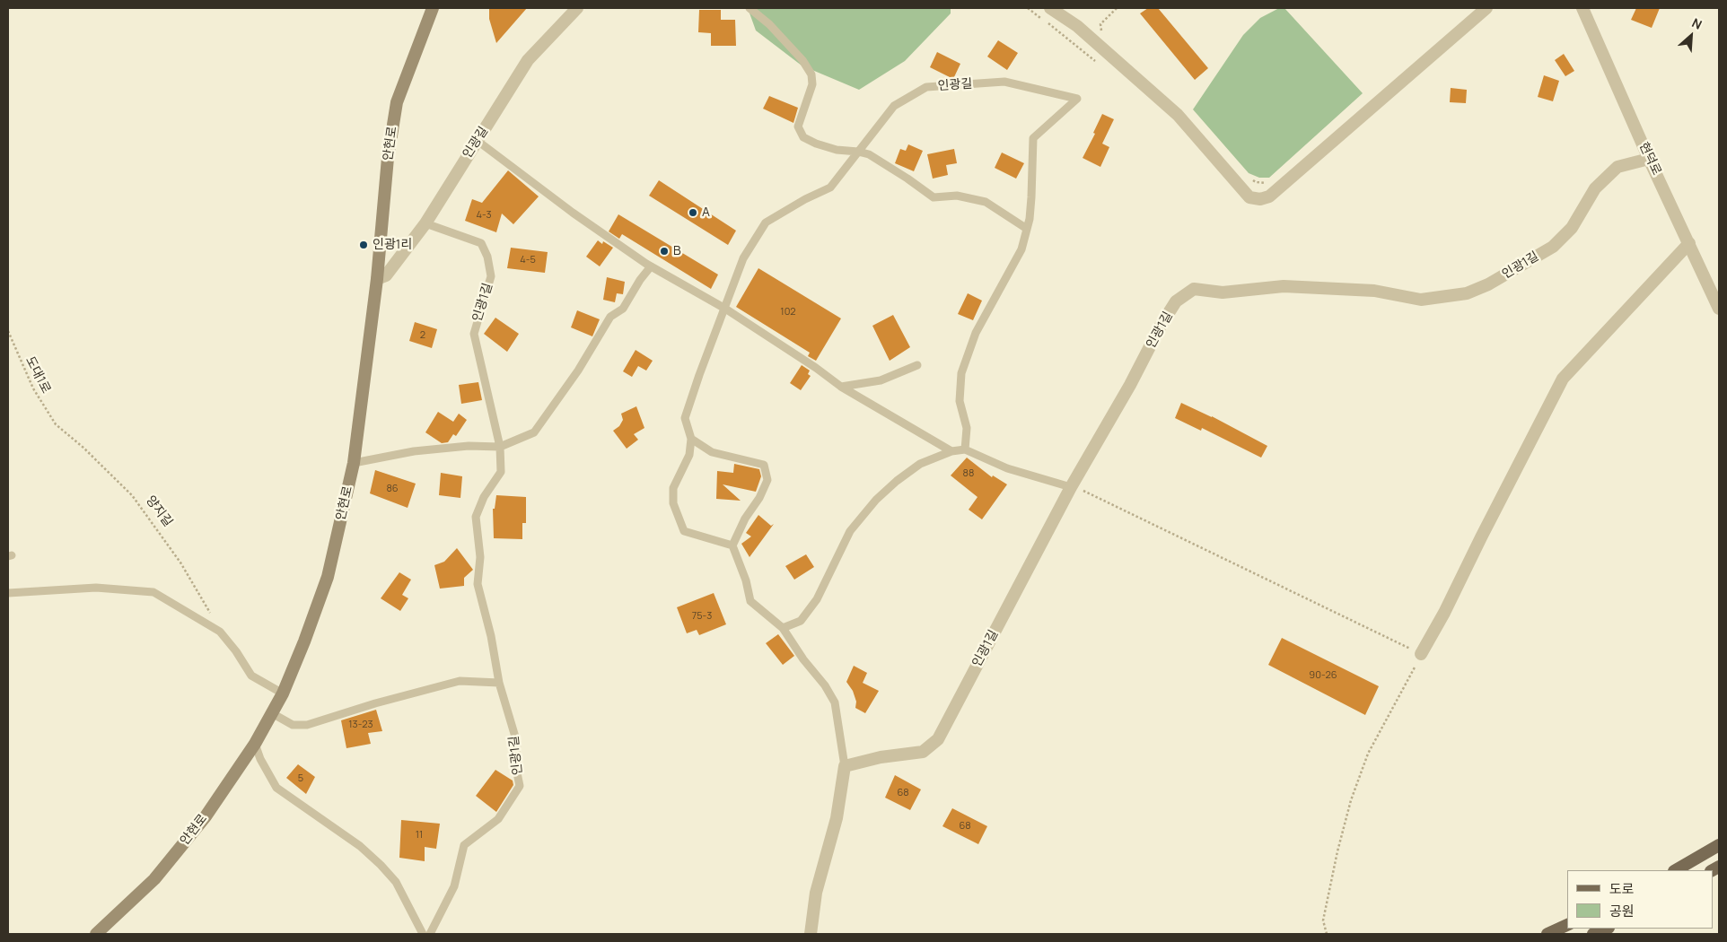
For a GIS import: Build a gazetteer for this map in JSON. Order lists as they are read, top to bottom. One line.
{"streets":{"main road":["안현로"],"street":["인광길","현덕로","인광1길"],"path":["도대1로","양지길"]},"crossings":[["인광길","안현로"],["인광길","인광1길"],["현덕로","인광1길"],["도대1로","양지길"]],"places":["A","인광1리","B"],"house_numbers":["4-3","4-5","102","2","88","86","75-3","90-26","13-23","5","68","68","11"],"legend":["도로","공원"],"north":"top right"}
